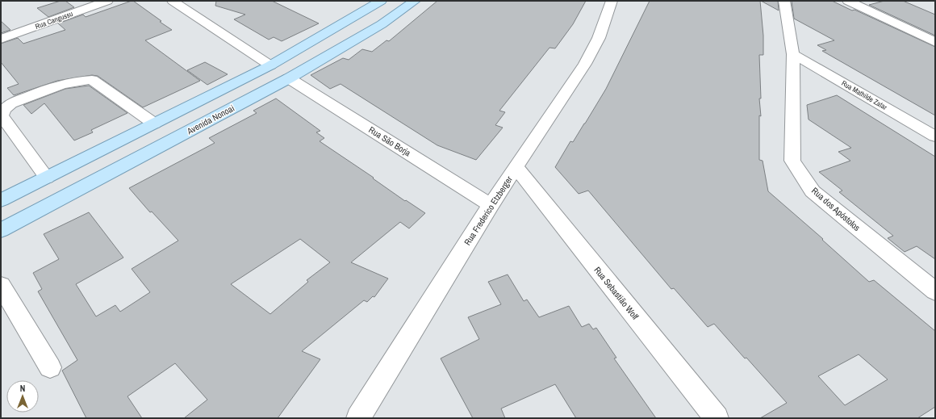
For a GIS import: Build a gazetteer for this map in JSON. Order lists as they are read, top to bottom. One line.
{"streets":{"main road":["Avenida Nonoai"],"street":["Rua Cangussu","Rua Mathilde Zatar","Rua São Borja","Rua dos Apóstolos","Rua Frederico Etzberger","Rua Sebastião Wolf"]},"crossings":[["Rua Mathilde Zatar","Rua dos Apóstolos"],["Avenida Nonoai","Rua São Borja"],["Rua São Borja","Rua Frederico Etzberger"],["Rua Frederico Etzberger","Rua Sebastião Wolf"]],"north":"top"}
